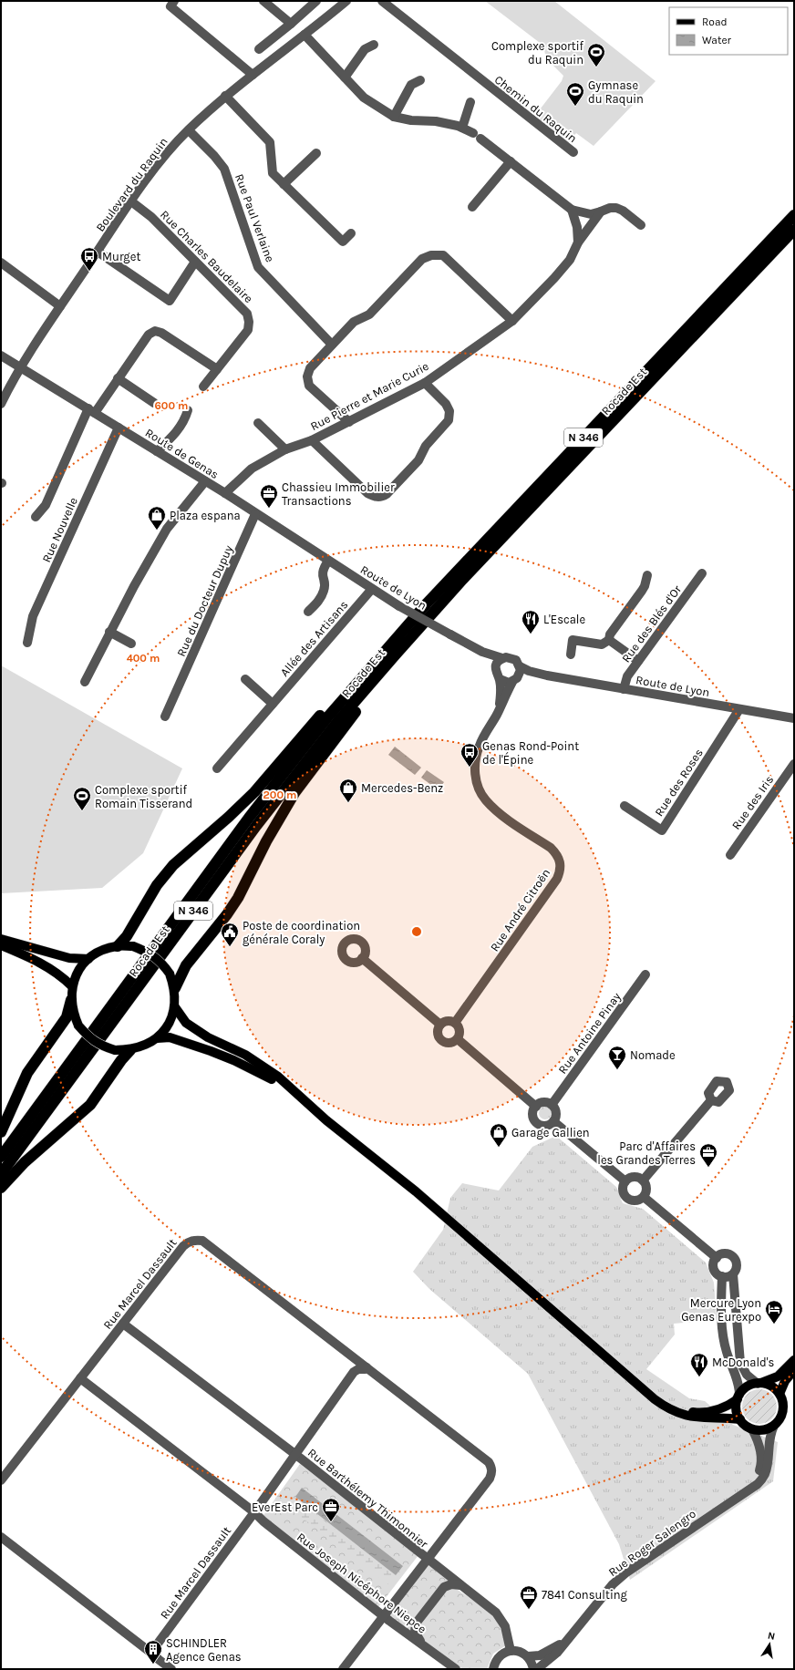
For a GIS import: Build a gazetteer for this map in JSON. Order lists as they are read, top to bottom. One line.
{"streets":{"highway":["Rocade Est","N 346"],"street":["Chemin du Raquin","Boulevard du Raquin","Rue Paul Verlaine","Rue Charles Baudelaire","Rue Pierre et Marie Curie","Route de Genas","Rue Nouvelle","Route de Lyon","Rue du Docteur Dupuy","Rue des Blés d'Or","Allée des Artisans","Rue des Roses","Rue des Iris","Rue André Citroën","Rue Antoine Pinay","Rue Marcel Dassault","Rue Barthélemy Thimonnier","Rue Roger Salengro","Rue Joseph Nicéphore Niepce"]},"crossings":[["Boulevard du Raquin","Rue Paul Verlaine"],["Boulevard du Raquin","Rue Charles Baudelaire"],["Boulevard du Raquin","Route de Genas"],["Rue Pierre et Marie Curie","Route de Genas"],["Route de Genas","Rue Nouvelle"],["Route de Genas","Route de Lyon"],["Route de Genas","Rue du Docteur Dupuy"],["Route de Lyon","Rue des Blés d'Or"],["Route de Lyon","Allée des Artisans"],["Route de Lyon","Rue des Roses"],["Route de Lyon","Rue André Citroën"],["Rue Marcel Dassault","Rue Barthélemy Thimonnier"],["Rue Marcel Dassault","Rue Joseph Nicéphore Niepce"]],"places":{"sports":["Complexe sportif du Raquin","Gymnase du Raquin","Complexe sportif Romain Tisserand"],"bus stop":["Murget","Genas Rond-Point de l'Épine"],"office":["Chassieu Immobilier Transactions","Parc d'Affaires les Grandes Terres","EverEst Parc","7841 Consulting"],"shop":["Plaza espana","Mercedes-Benz","Garage Gallien"],"restaurant":["L'Escale","McDonald's"],"public building":["Poste de coordination générale Coraly"],"bar":["Nomade"],"hotel":["Mercure Lyon Genas Eurexpo"],"building":["SCHINDLER Agence Genas"]},"legend":["Road","Water"],"north":"top","rings":["600 m","400 m","200 m"]}
